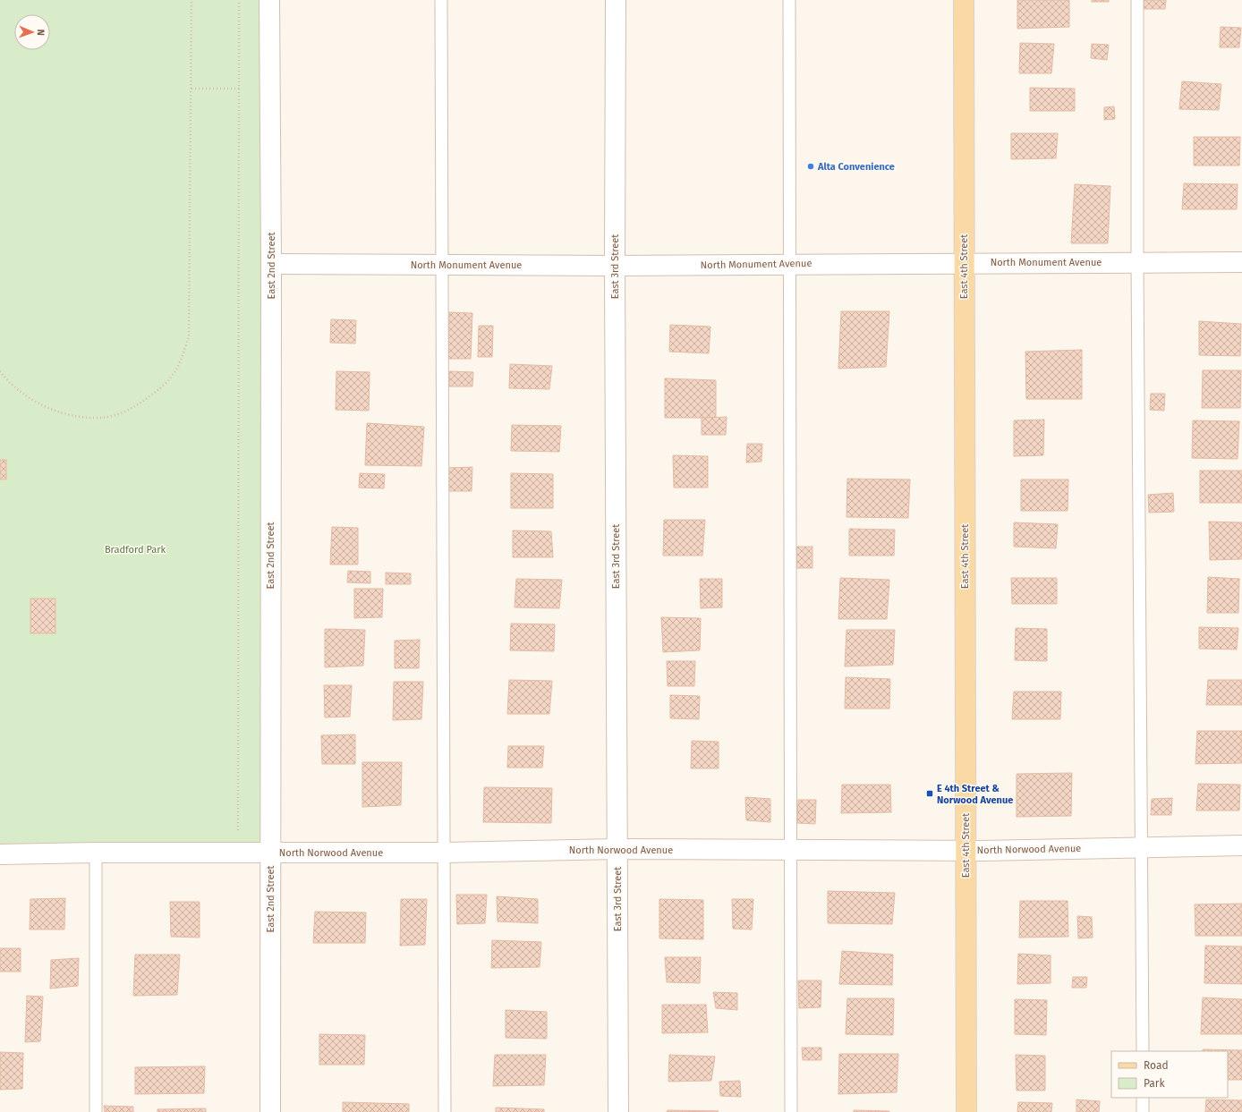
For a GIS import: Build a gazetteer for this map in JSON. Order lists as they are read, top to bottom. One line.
{"streets":{"main road":["East 4th Street"],"street":["North Monument Avenue","East 2nd Street","East 3rd Street","North Norwood Avenue"]},"crossings":[["North Monument Avenue","East 2nd Street"],["North Monument Avenue","East 3rd Street"],["North Monument Avenue","East 4th Street"],["East 2nd Street","North Norwood Avenue"],["East 3rd Street","North Norwood Avenue"],["East 4th Street","North Norwood Avenue"]],"parks":["Bradford Park"],"places":{"other":["Alta Convenience"],"transit":["E 4th Street & Norwood Avenue"]},"legend":["Road","Park"],"north":"right"}
